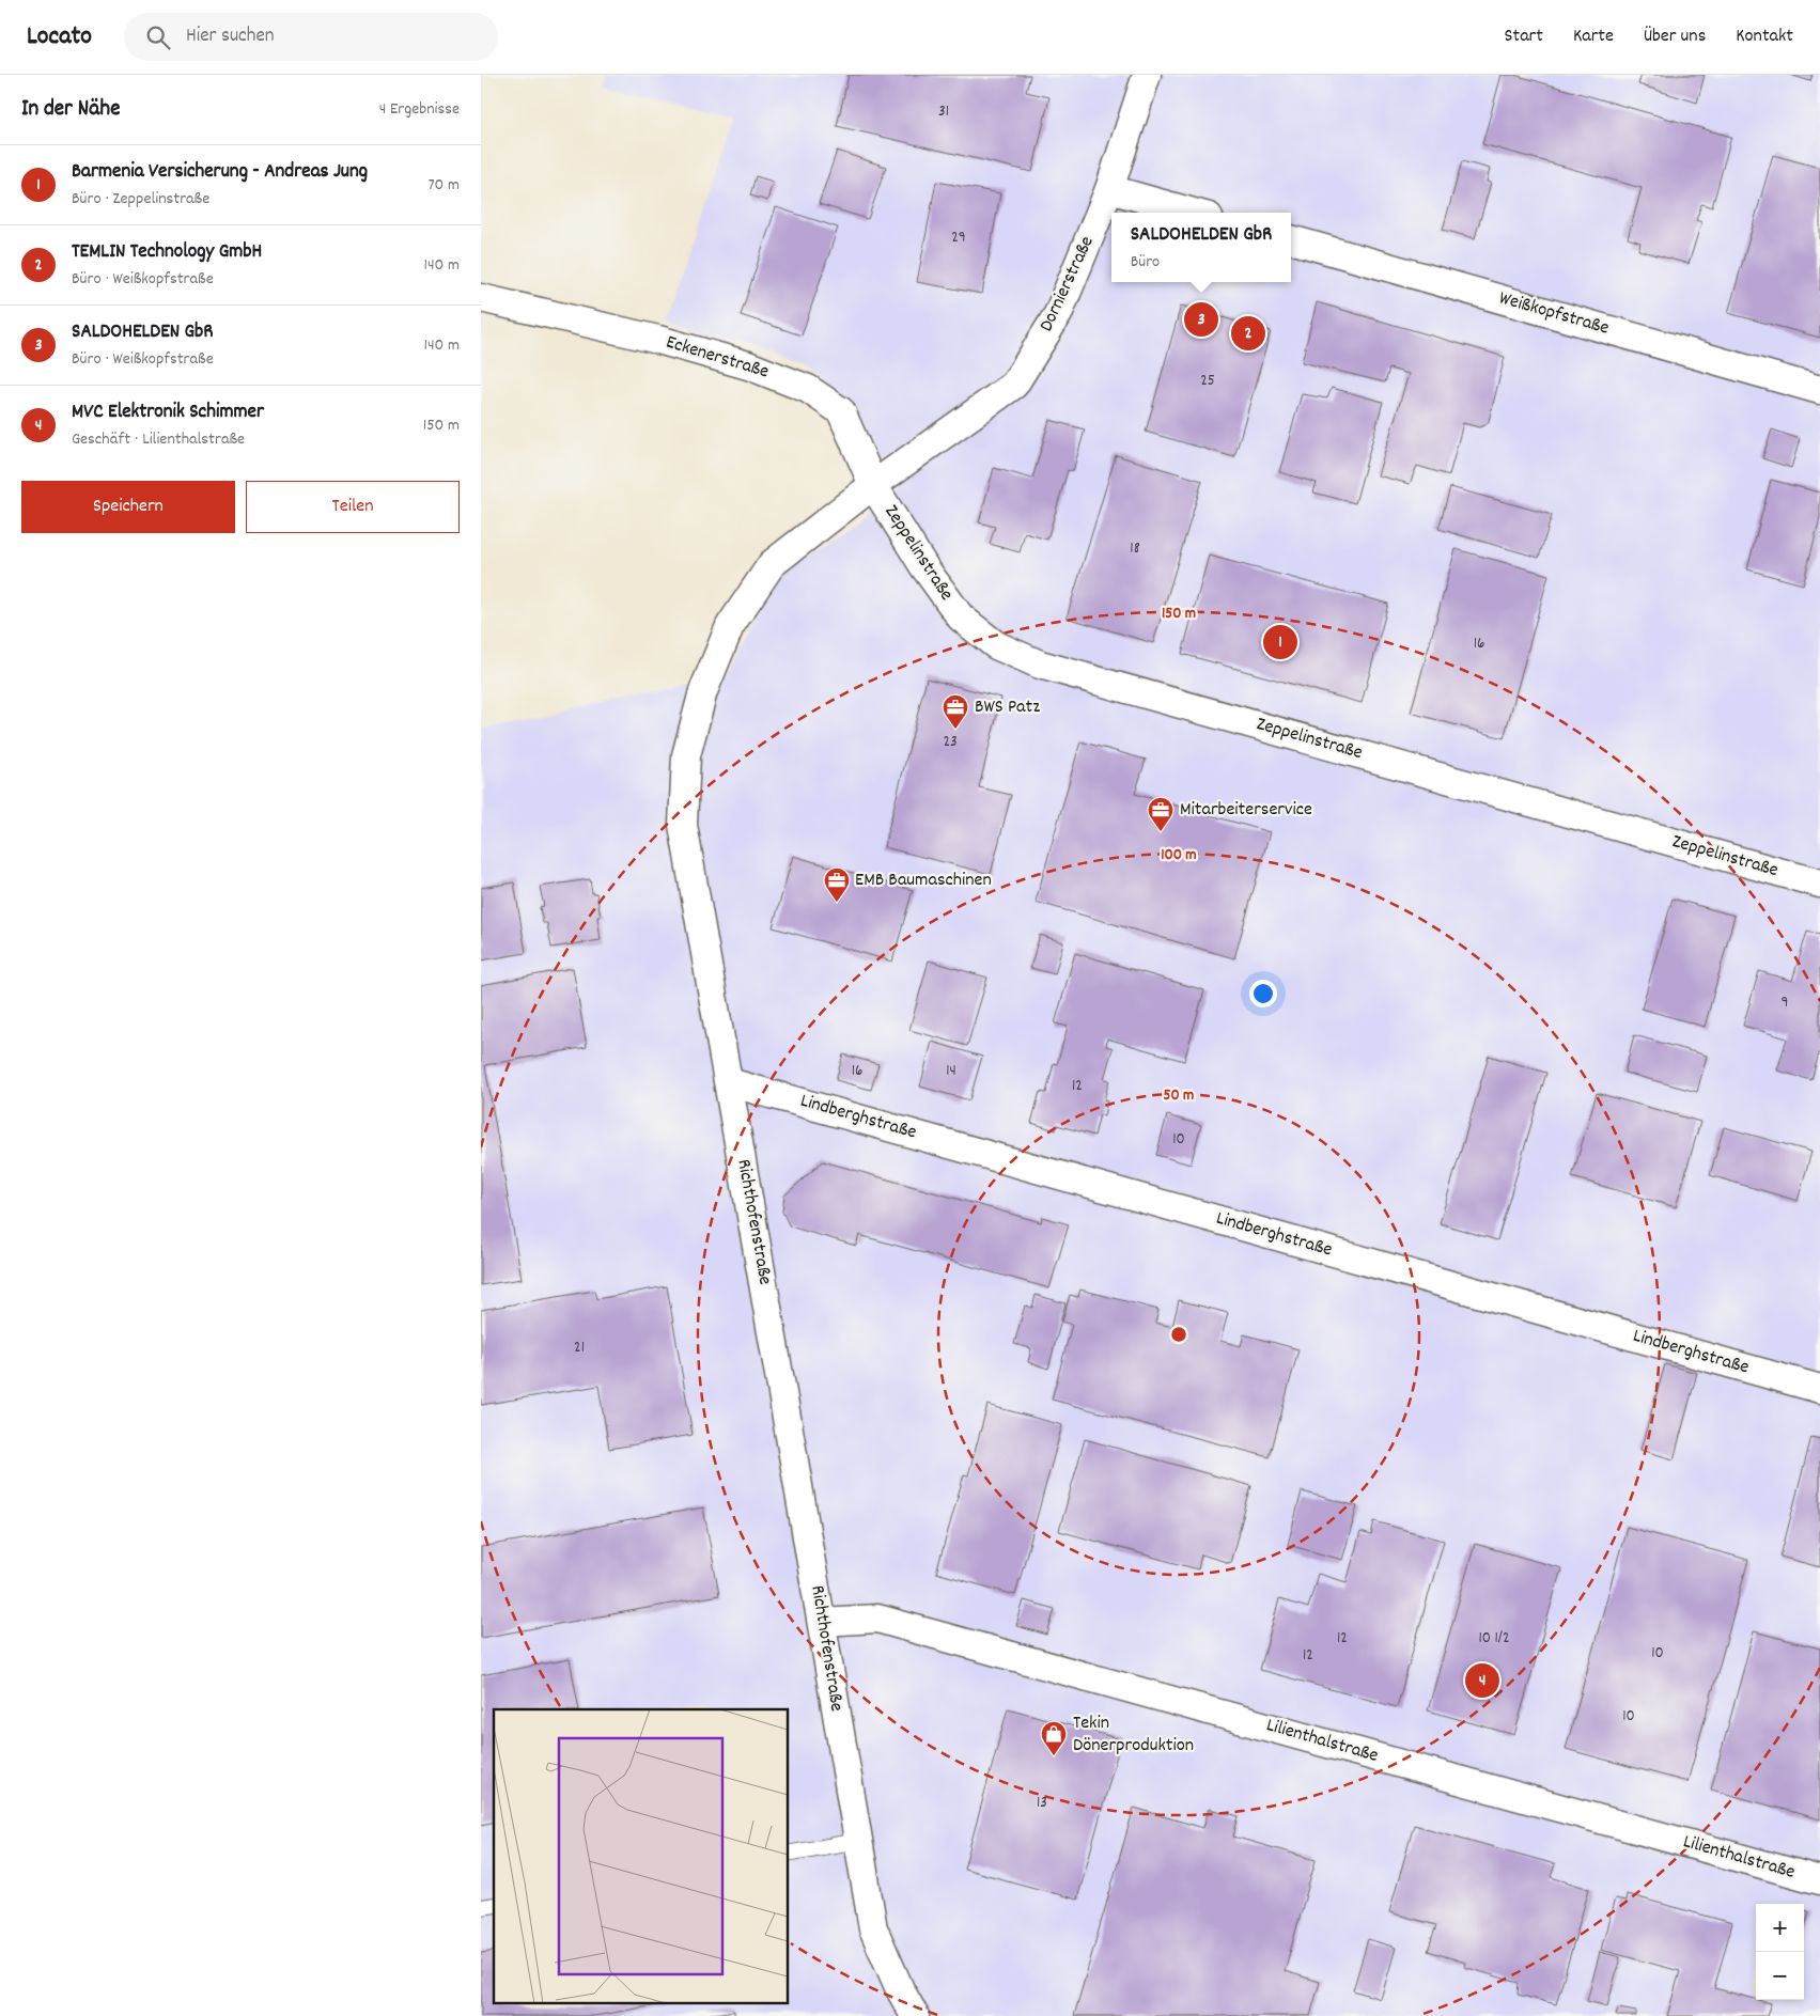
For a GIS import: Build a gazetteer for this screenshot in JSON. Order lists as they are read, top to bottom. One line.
{"streets":{"street":["Dornierstraße","Weißkopfstraße","Eckenerstraße","Zeppelinstraße","Lindberghstraße","Richthofenstraße","Lilienthalstraße"]},"crossings":[["Dornierstraße","Eckenerstraße"],["Dornierstraße","Zeppelinstraße"],["Dornierstraße","Richthofenstraße"],["Eckenerstraße","Zeppelinstraße"],["Eckenerstraße","Richthofenstraße"],["Zeppelinstraße","Richthofenstraße"],["Lindberghstraße","Richthofenstraße"],["Richthofenstraße","Lilienthalstraße"]],"places":{"office":["BWS Patz","Mitarbeiterservice","EMB Baumaschinen"],"shop":["Tekin Dönerproduktion"]},"house_numbers":["31","29","25","18","16","23","9","16","14","12","10","21","12","10 1/2","10","12","10","13"],"page":{"header":"Locato","search":"Hier suchen","nav":["Start","Karte","Über uns","Kontakt"],"heading":["In der Nähe","4 Ergebnisse"],"list":[{"mark":"1","name":"Barmenia Versicherung - Andreas Jung","note":"Büro · Zeppelinstraße","value":"70 m"},{"mark":"2","name":"TEMLIN Technology GmbH","note":"Büro · Weißkopfstraße","value":"140 m"},{"mark":"3","name":"SALDOHELDEN GbR","note":"Büro · Weißkopfstraße","value":"140 m"},{"mark":"4","name":"MVC Elektronik Schimmer","note":"Geschäft · Lilienthalstraße","value":"150 m"}],"popup":["SALDOHELDEN GbR","Büro"],"pins":["3","2","1","4"],"buttons":["Speichern","Teilen"],"map_buttons":["+","−"]},"rings":["150 m","100 m","50 m"]}
